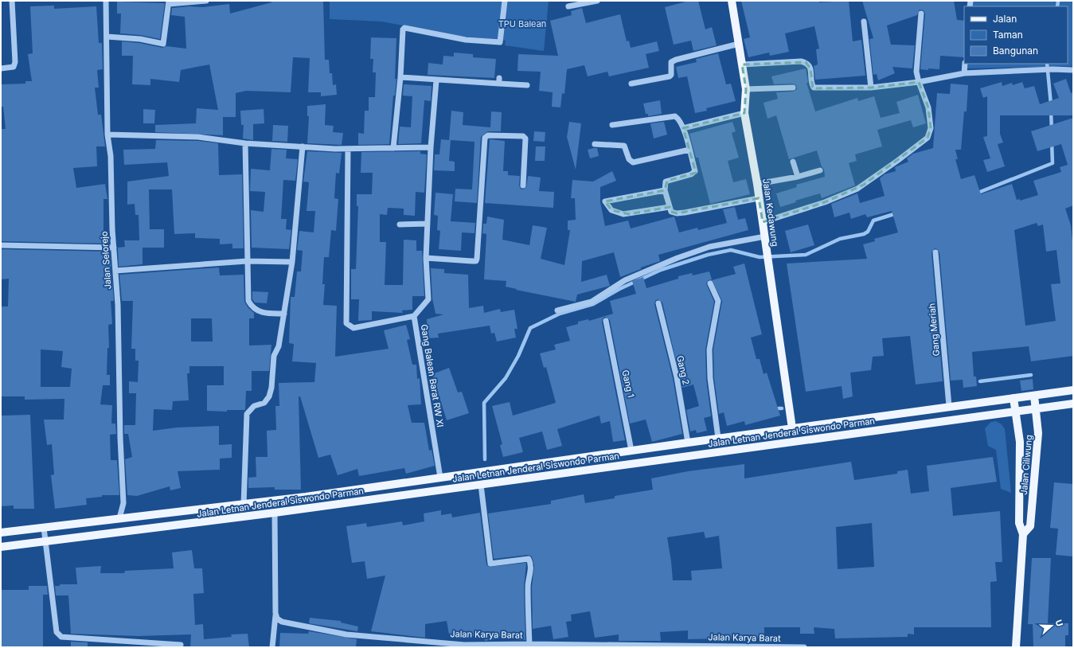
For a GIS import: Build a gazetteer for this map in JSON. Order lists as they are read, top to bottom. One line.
{"streets":{"main road":["Jalan Kedawung","Jalan Letnan Jenderal Siswondo Parman","Jalan Ciliwung"],"street":["Jalan Selorejo","Gang Meriah","Gang 2","Gang Balean Barat RW XI","Gang 1","Jalan Karya Barat"]},"crossings":[["Jalan Kedawung","Jalan Letnan Jenderal Siswondo Parman"],["Jalan Selorejo","Jalan Letnan Jenderal Siswondo Parman"],["Gang Meriah","Jalan Letnan Jenderal Siswondo Parman"],["Gang 2","Jalan Letnan Jenderal Siswondo Parman"],["Gang Balean Barat RW XI","Jalan Letnan Jenderal Siswondo Parman"],["Gang 1","Jalan Letnan Jenderal Siswondo Parman"],["Jalan Letnan Jenderal Siswondo Parman","Jalan Ciliwung"]],"parks":["TPU Balean"],"legend":["Jalan","Taman","Bangunan"],"north":"right"}
